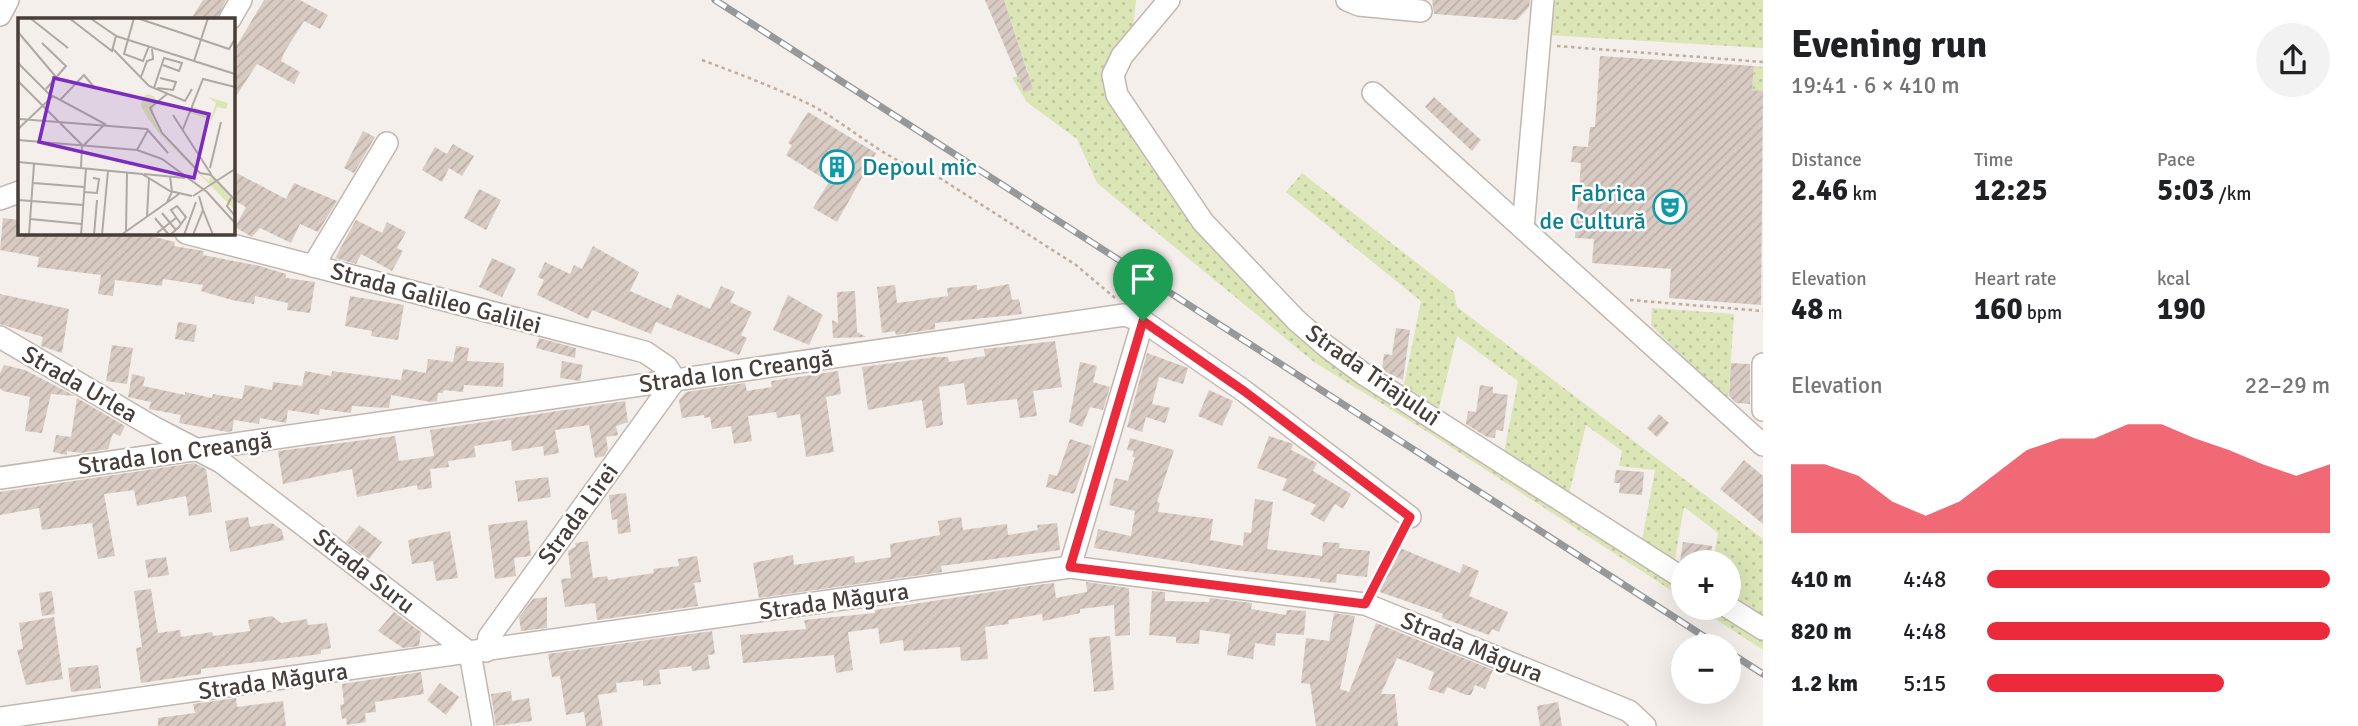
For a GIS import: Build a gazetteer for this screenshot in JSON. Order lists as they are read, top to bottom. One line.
{"streets":{"street":["Strada Galileo Galilei","Strada Ion Creangă","Strada Triajului","Strada Urlea","Strada Lirei","Strada Suru","Strada Măgura"]},"crossings":[["Strada Galileo Galilei","Strada Ion Creangă"],["Strada Galileo Galilei","Strada Lirei"],["Strada Ion Creangă","Strada Urlea"],["Strada Ion Creangă","Strada Lirei"],["Strada Ion Creangă","Strada Suru"],["Strada Urlea","Strada Suru"],["Strada Lirei","Strada Suru"],["Strada Lirei","Strada Măgura"],["Strada Suru","Strada Măgura"]],"places":{"building":["Depoul mic"],"theatre":["Fabrica de Cultură"]},"page":{"heading":["Evening run","19:41 · 6 × 410 m"],"stats":[["Distance","2.46 km"],["Time","12:25"],["Pace","5:03 /km"],["Elevation","48 m"],["Heart rate","160 bpm"],["kcal","190"]],"chart":["Elevation","22–29 m"],"map_buttons":["+","−"],"list":[{"name":"410 m","note":"4:48"},{"name":"820 m","note":"4:48"},{"name":"1.2 km","note":"5:15"}]}}
